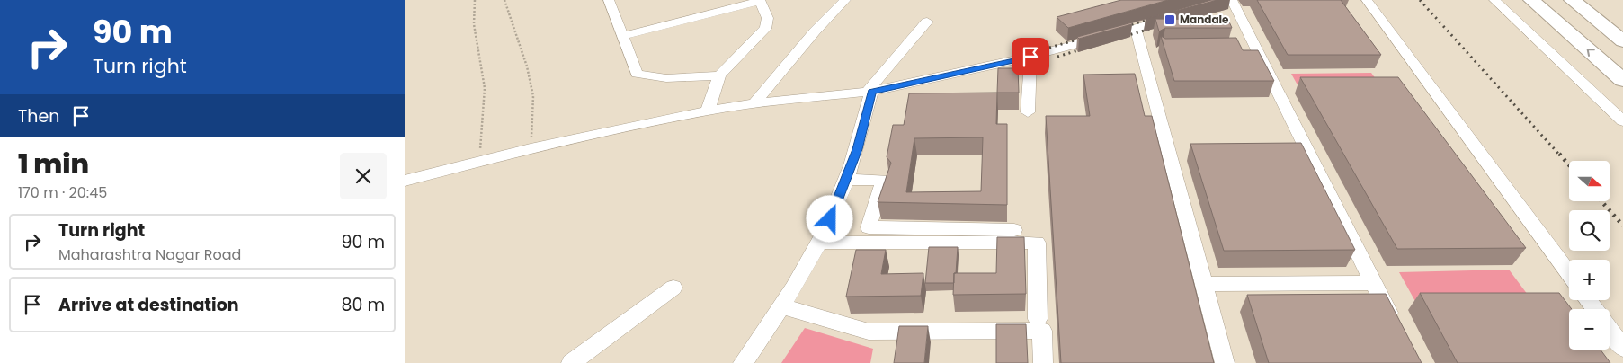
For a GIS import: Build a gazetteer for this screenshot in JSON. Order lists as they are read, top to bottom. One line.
{"places":{"transit":["Mandale"]},"north":"right","page":{"turn":["90 m","Turn right"],"then":"Then","heading":["1 min","170 m · 20:45"],"map_buttons":["+","−"],"list":[{"name":"Turn right","note":"Maharashtra Nagar Road","value":"90 m"},{"name":"Arrive at destination","value":"80 m"}]}}
